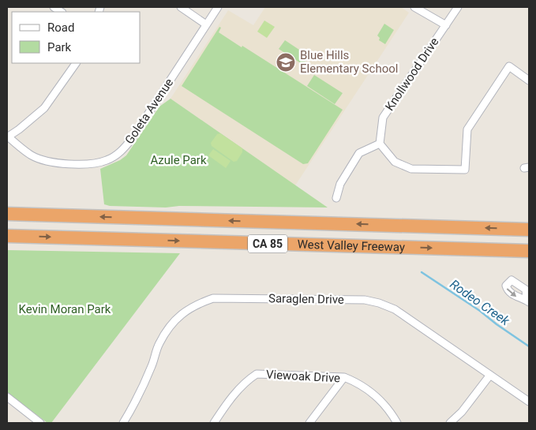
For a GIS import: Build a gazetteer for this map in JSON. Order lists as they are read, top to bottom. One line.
{"streets":{"highway":["CA 85","West Valley Freeway"],"street":["Knollwood Drive","Goleta Avenue","Saraglen Drive","Viewoak Drive"]},"water":["Rodeo Creek"],"parks":["Azule Park","Kevin Moran Park"],"places":{"school or university":["Blue Hills Elementary School"]},"legend":["Road","Park"]}
